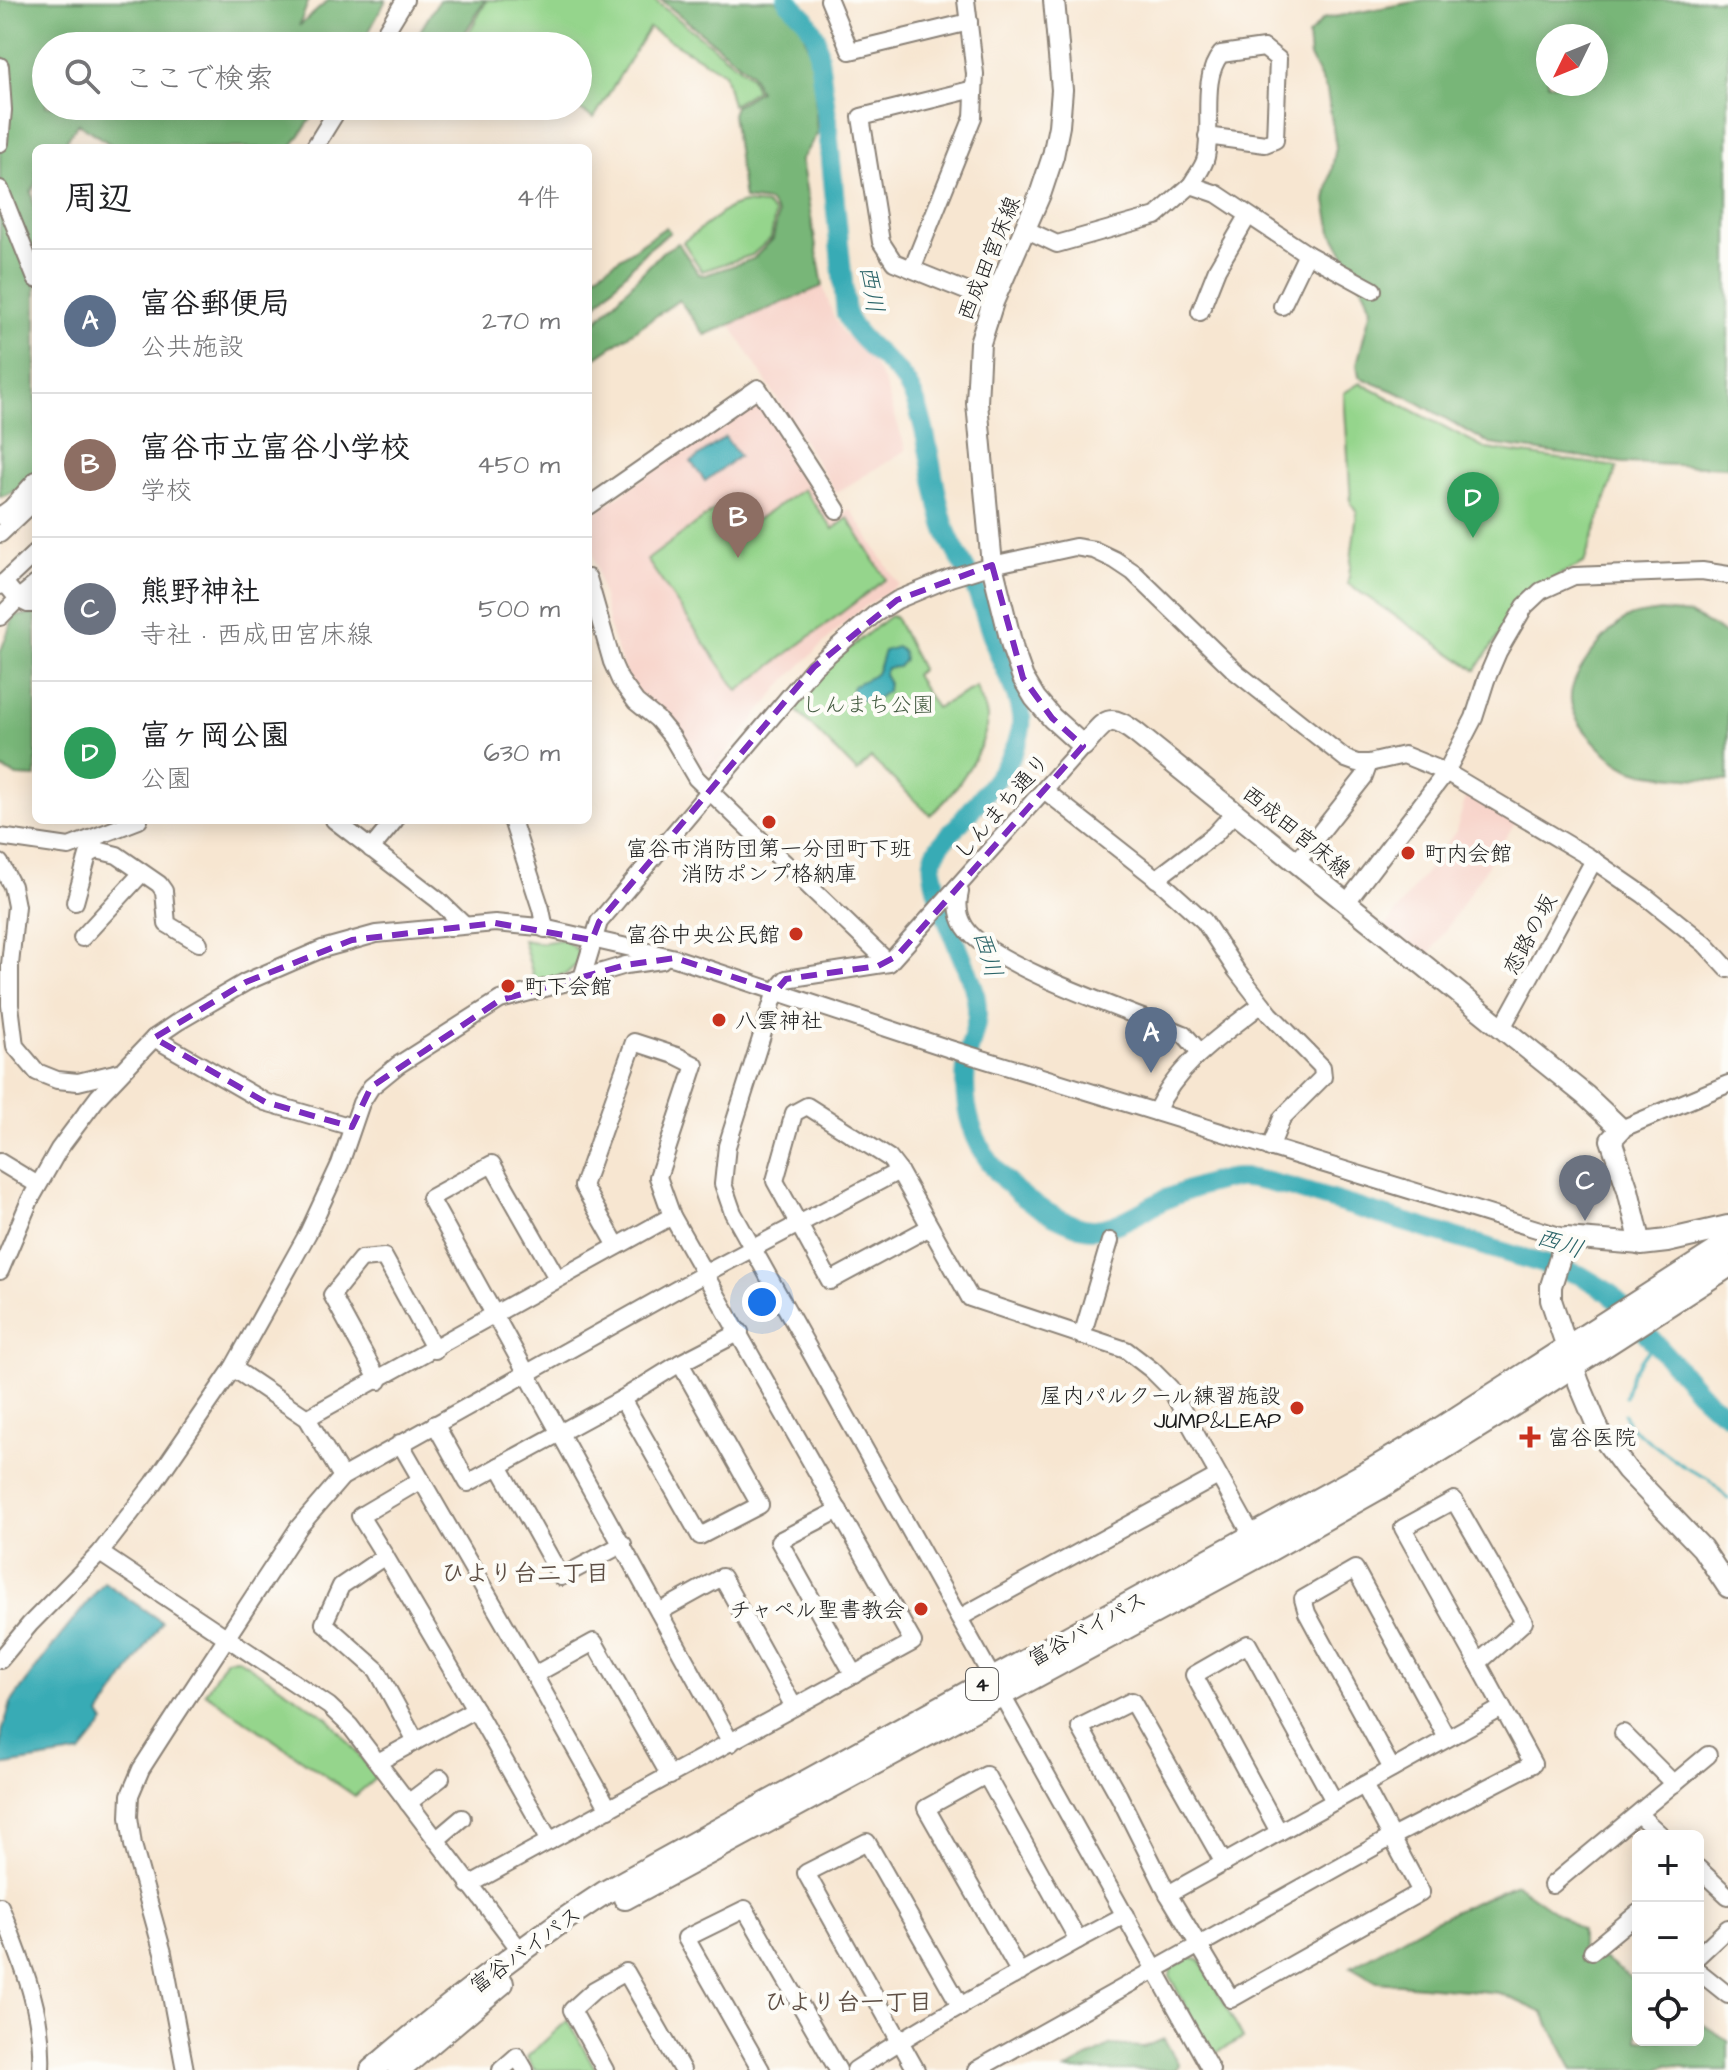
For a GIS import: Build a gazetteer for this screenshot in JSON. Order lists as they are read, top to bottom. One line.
{"streets":{"highway":["富谷バイパス","4"],"main road":["西成田宮床線"],"street":["しんまち通り","恋路の坂"]},"crossings":[["西成田宮床線","しんまち通り"],["西成田宮床線","恋路の坂"]],"districts":["ひより台二丁目","ひより台一丁目"],"water":["西川"],"parks":["しんまち公園"],"places":{"other":["富谷市消防団第一分団町下班 消防ポンプ格納庫","町内会館","富谷中央公民館","町下会館","八雲神社","屋内パルクール練習施設 JUMP&LEAP","チャペル聖書教会"],"health":["富谷医院"]},"north":"bottom left","page":{"search":"ここで検索","heading":["周辺","4件"],"list":[{"mark":"A","name":"富谷郵便局","note":"公共施設","value":"270 m"},{"mark":"B","name":"富谷市立富谷小学校","note":"学校","value":"450 m"},{"mark":"C","name":"熊野神社","note":"寺社 · 西成田宮床線","value":"500 m"},{"mark":"D","name":"富ヶ岡公園","note":"公園","value":"630 m"}],"pins":["D","B","A","C"],"map_buttons":["+","−"]}}
